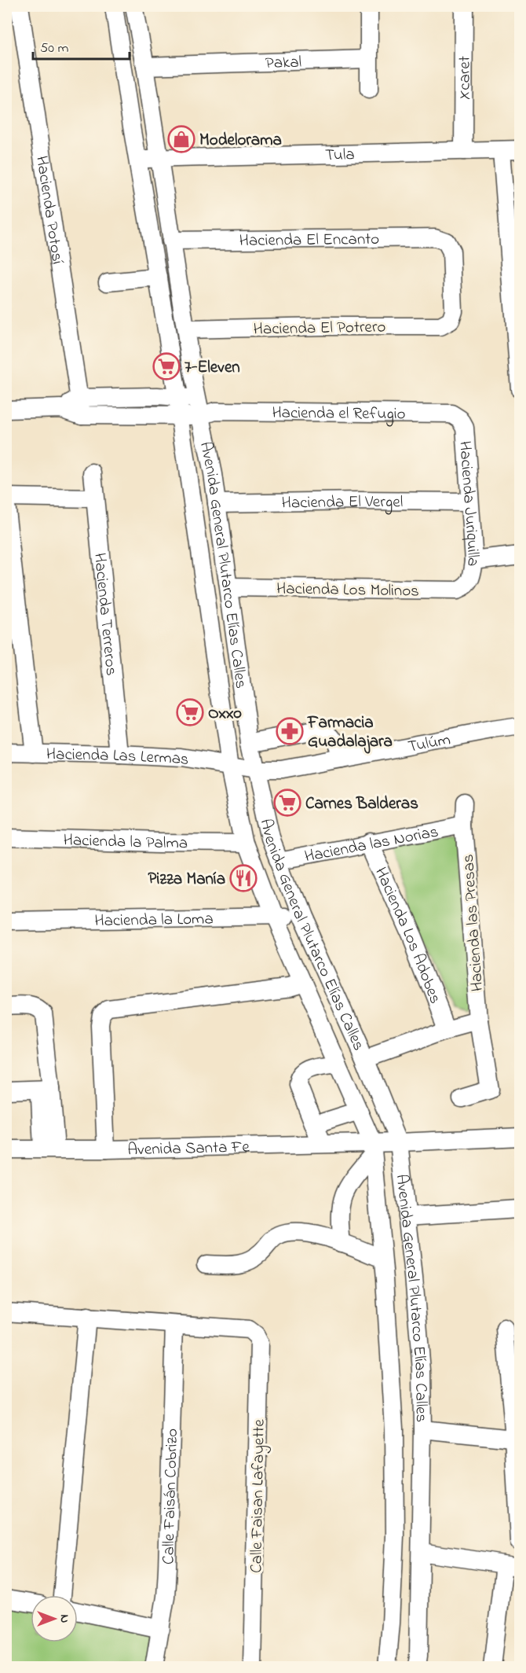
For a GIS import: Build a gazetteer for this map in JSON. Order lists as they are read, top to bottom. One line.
{"streets":{"street":["Pakal","Xcaret","Tula","Hacienda Potosí","Hacienda El Encanto","Hacienda El Potrero","Hacienda el Refugio","Hacienda El Vergel","Hacienda Juriquilla","Avenida General Plutarco Elías Calles","Hacienda Los Molinos","Hacienda Terreros","Tulúm","Hacienda Las Lermas","Hacienda la Palma","Hacienda las Norias","Hacienda la Loma","Hacienda las Presas","Hacienda Los Adobes","Avenida Santa Fe","Calle Faisán Cobrizo","Calle Faisan Lafayette"]},"crossings":[["Pakal","Avenida General Plutarco Elías Calles"],["Xcaret","Tula"],["Tula","Avenida General Plutarco Elías Calles"],["Hacienda El Encanto","Hacienda El Potrero"],["Hacienda El Encanto","Avenida General Plutarco Elías Calles"],["Hacienda El Potrero","Avenida General Plutarco Elías Calles"],["Hacienda el Refugio","Hacienda Juriquilla"],["Hacienda el Refugio","Avenida General Plutarco Elías Calles"],["Hacienda El Vergel","Hacienda Juriquilla"],["Hacienda El Vergel","Avenida General Plutarco Elías Calles"],["Hacienda Juriquilla","Hacienda Los Molinos"],["Avenida General Plutarco Elías Calles","Hacienda Los Molinos"],["Avenida General Plutarco Elías Calles","Tulúm"],["Avenida General Plutarco Elías Calles","Hacienda Las Lermas"],["Avenida General Plutarco Elías Calles","Hacienda la Palma"],["Avenida General Plutarco Elías Calles","Hacienda las Norias"],["Avenida General Plutarco Elías Calles","Hacienda la Loma"],["Avenida General Plutarco Elías Calles","Avenida Santa Fe"],["Hacienda Terreros","Hacienda Las Lermas"],["Tulúm","Hacienda Las Lermas"],["Hacienda las Norias","Hacienda las Presas"],["Hacienda las Norias","Hacienda Los Adobes"],["Calle Faisán Cobrizo","Calle Faisan Lafayette"]],"places":{"shop":["Modelorama"],"supermarket":["7-Eleven","Oxxo","Carnes Balderas"],"pharmacy":["Farmacia Guadalajara"],"restaurant":["Pizza Manía"]},"scale_bar":"50 m","north":"right"}
